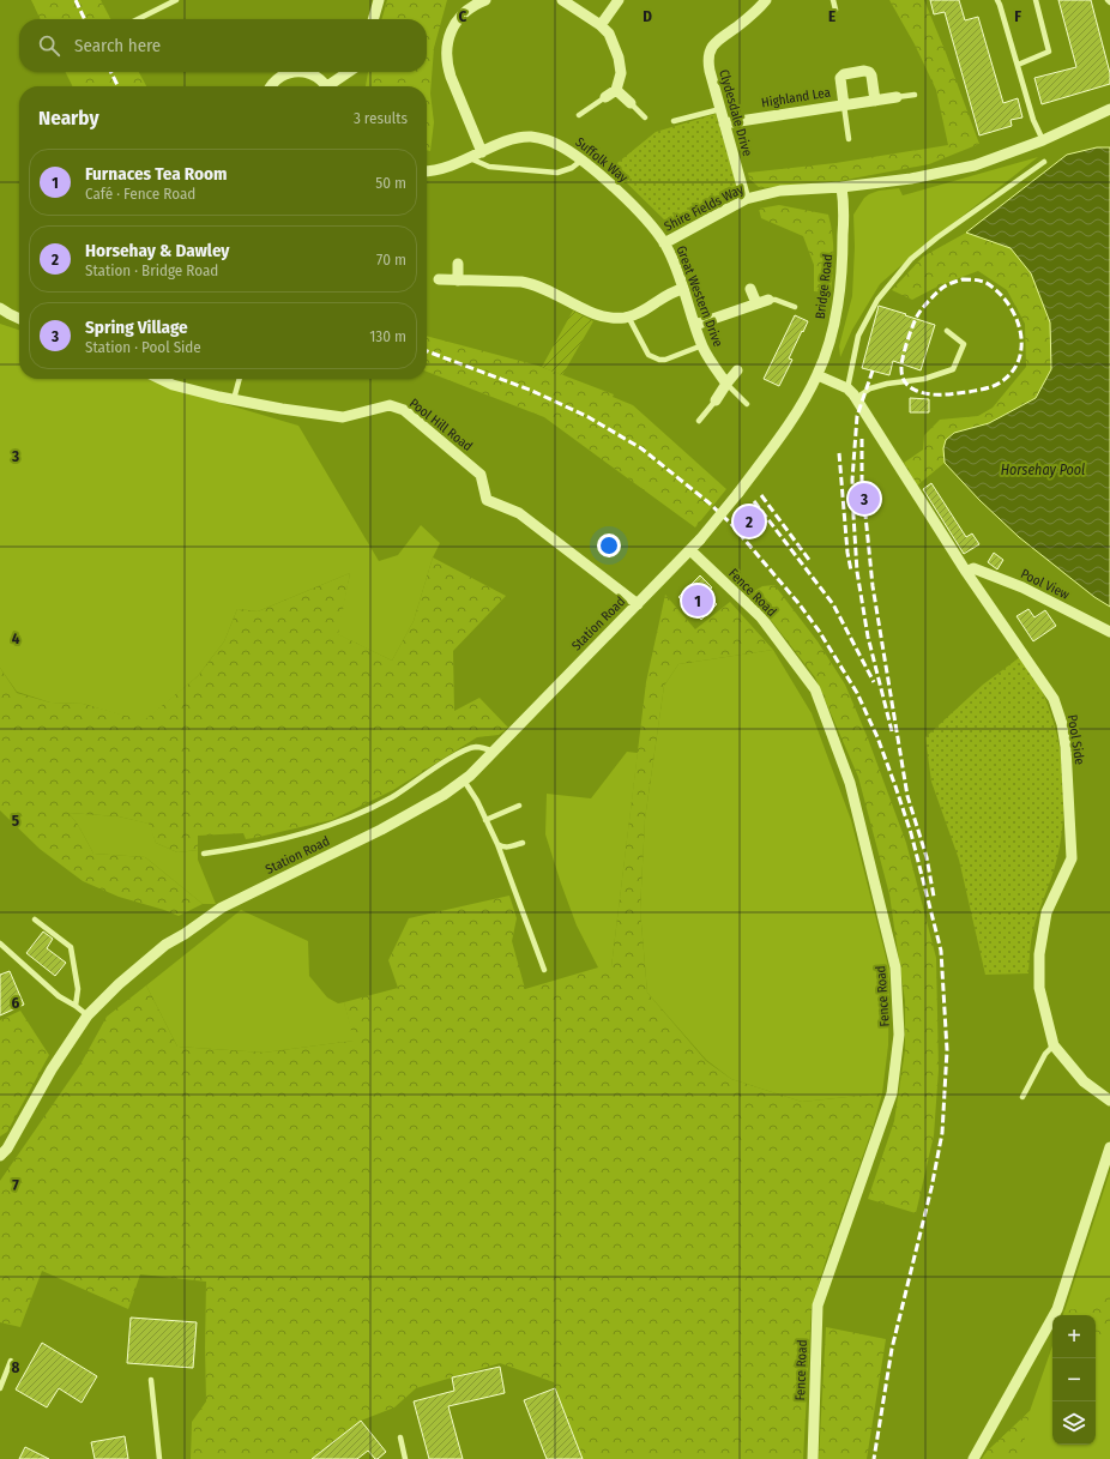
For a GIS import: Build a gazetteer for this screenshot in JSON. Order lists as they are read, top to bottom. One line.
{"streets":{"street":["Highland Lea","Clydesdale Drive","Suffolk Way","Shire Fields Way","Bridge Road","Great Western Drive","Pool Hill Road","Pool View","Fence Road","Station Road","Pool Side"]},"crossings":[["Highland Lea","Clydesdale Drive"],["Clydesdale Drive","Shire Fields Way"],["Suffolk Way","Shire Fields Way"],["Suffolk Way","Great Western Drive"],["Shire Fields Way","Bridge Road"],["Shire Fields Way","Great Western Drive"],["Bridge Road","Pool Hill Road"],["Bridge Road","Fence Road"],["Bridge Road","Station Road"],["Bridge Road","Pool Side"],["Pool Hill Road","Station Road"],["Pool View","Pool Side"]],"water":["Horsehay Pool"],"page":{"search":"Search here","heading":["Nearby","3 results"],"list":[{"mark":"1","name":"Furnaces Tea Room","note":"Café · Fence Road","value":"50 m"},{"mark":"2","name":"Horsehay & Dawley","note":"Station · Bridge Road","value":"70 m"},{"mark":"3","name":"Spring Village","note":"Station · Pool Side","value":"130 m"}],"pins":["3","2","1"],"map_buttons":["+","−"]},"grid":{"columns":["C","D","E","F"],"rows":["3","4","5","6","7","8"]}}
